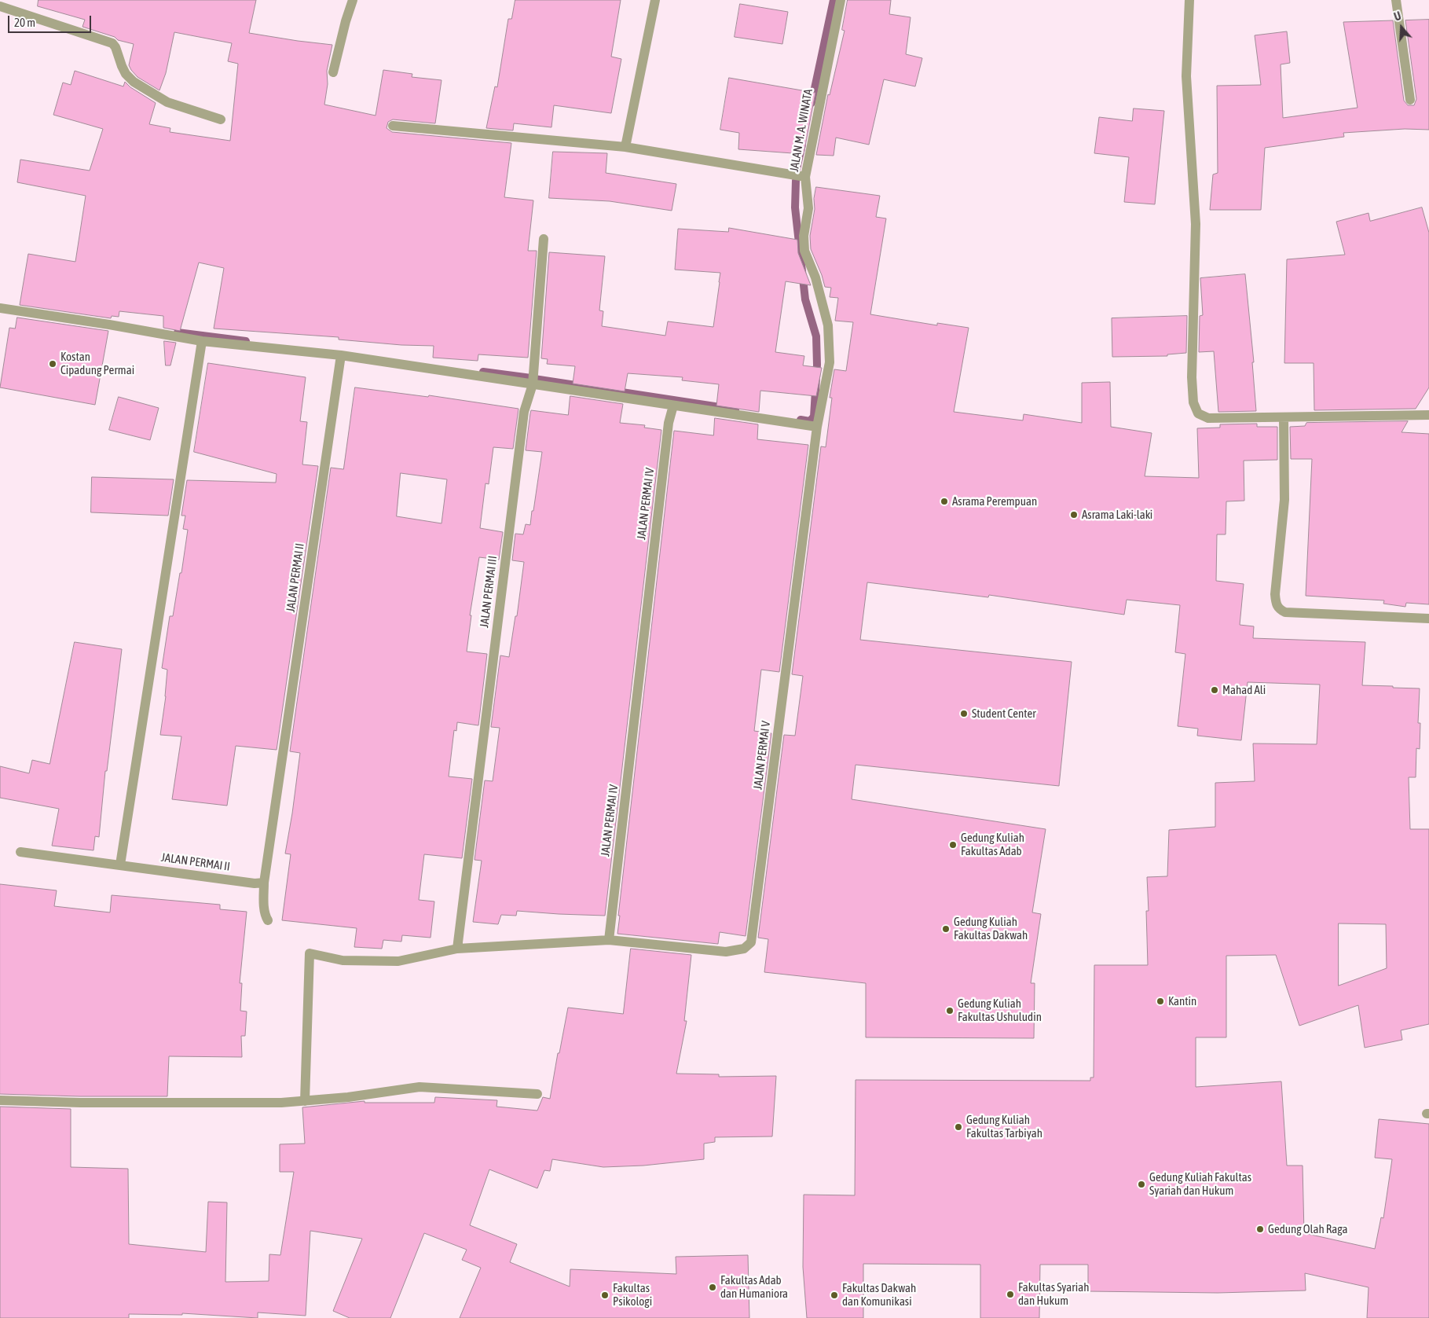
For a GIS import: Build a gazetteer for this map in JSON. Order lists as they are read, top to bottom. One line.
{"streets":{"street":["JALAN M. A. WINATA","JALAN PERMAI IV","JALAN PERMAI II","JALAN PERMAI III","JALAN PERMAI V"]},"crossings":[["JALAN M. A. WINATA","JALAN PERMAI V"],["JALAN PERMAI IV","JALAN PERMAI V"]],"places":["Kostan Cipadung Permai","Asrama Perempuan","Asrama Laki-laki","Mahad Ali","Student Center","Gedung Kuliah Fakultas Adab","Gedung Kuliah Fakultas Dakwah","Kantin","Gedung Kuliah Fakultas Ushuludin","Gedung Kuliah Fakultas Tarbiyah","Gedung Kuliah Fakultas Syariah dan Hukum","Gedung Olah Raga","Fakultas Adab dan Humaniora","Fakultas Syariah dan Hukum","Fakultas Psikologi","Fakultas Dakwah dan Komunikasi"],"scale_bar":"20 m","north":"top"}
